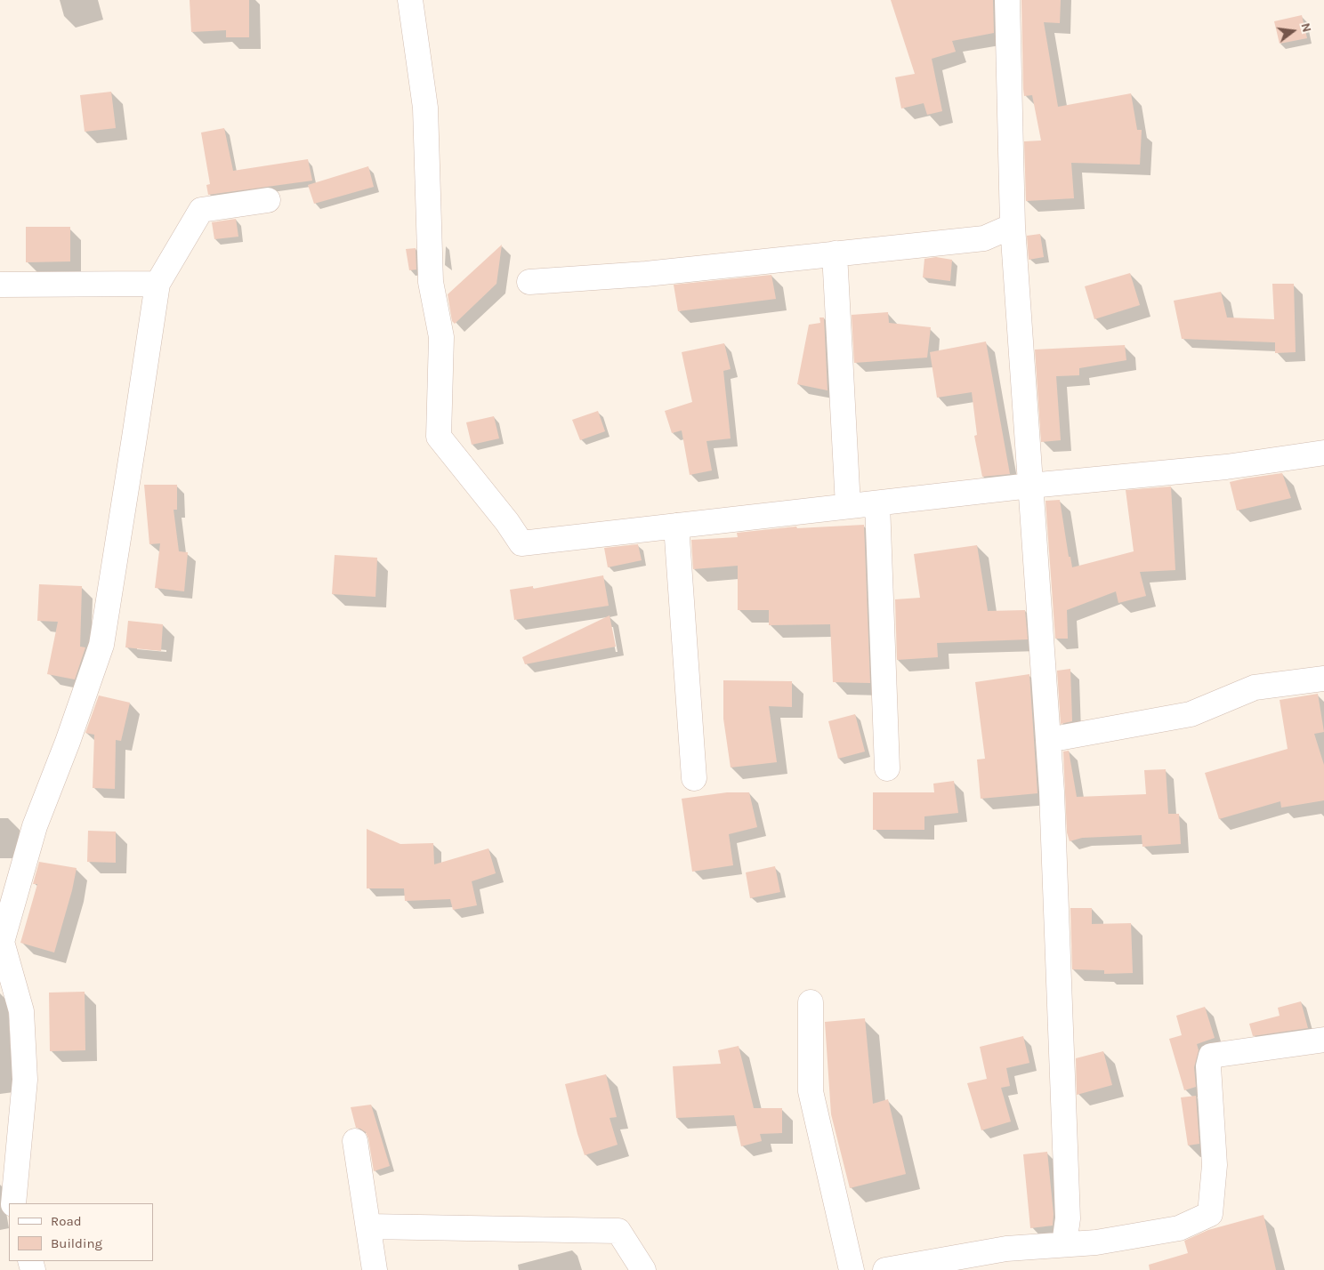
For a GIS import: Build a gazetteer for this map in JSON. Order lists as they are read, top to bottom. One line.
{"legend":["Road","Building"],"north":"right"}
